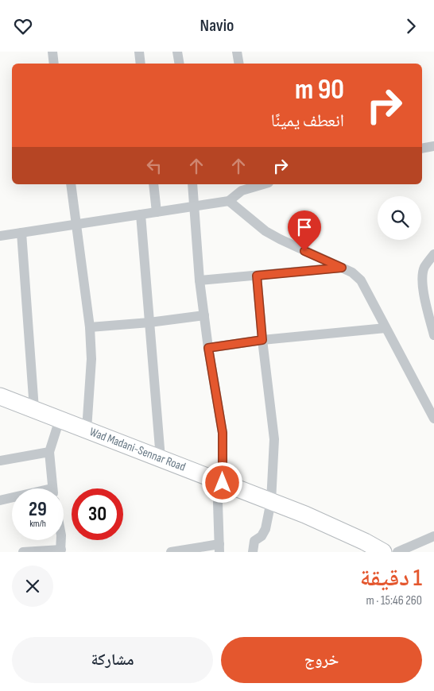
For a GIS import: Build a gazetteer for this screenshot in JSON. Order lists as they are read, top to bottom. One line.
{"streets":{"highway":["Wad Madani-Sennar Road"]},"page":{"header":"Navio","turn":["90 m","انعطف يمينًا"],"speed":"29 km/h","limit":"30","heading":["1 دقيقة","260 m · 15:46"],"buttons":["خروج","مشاركة"]}}
